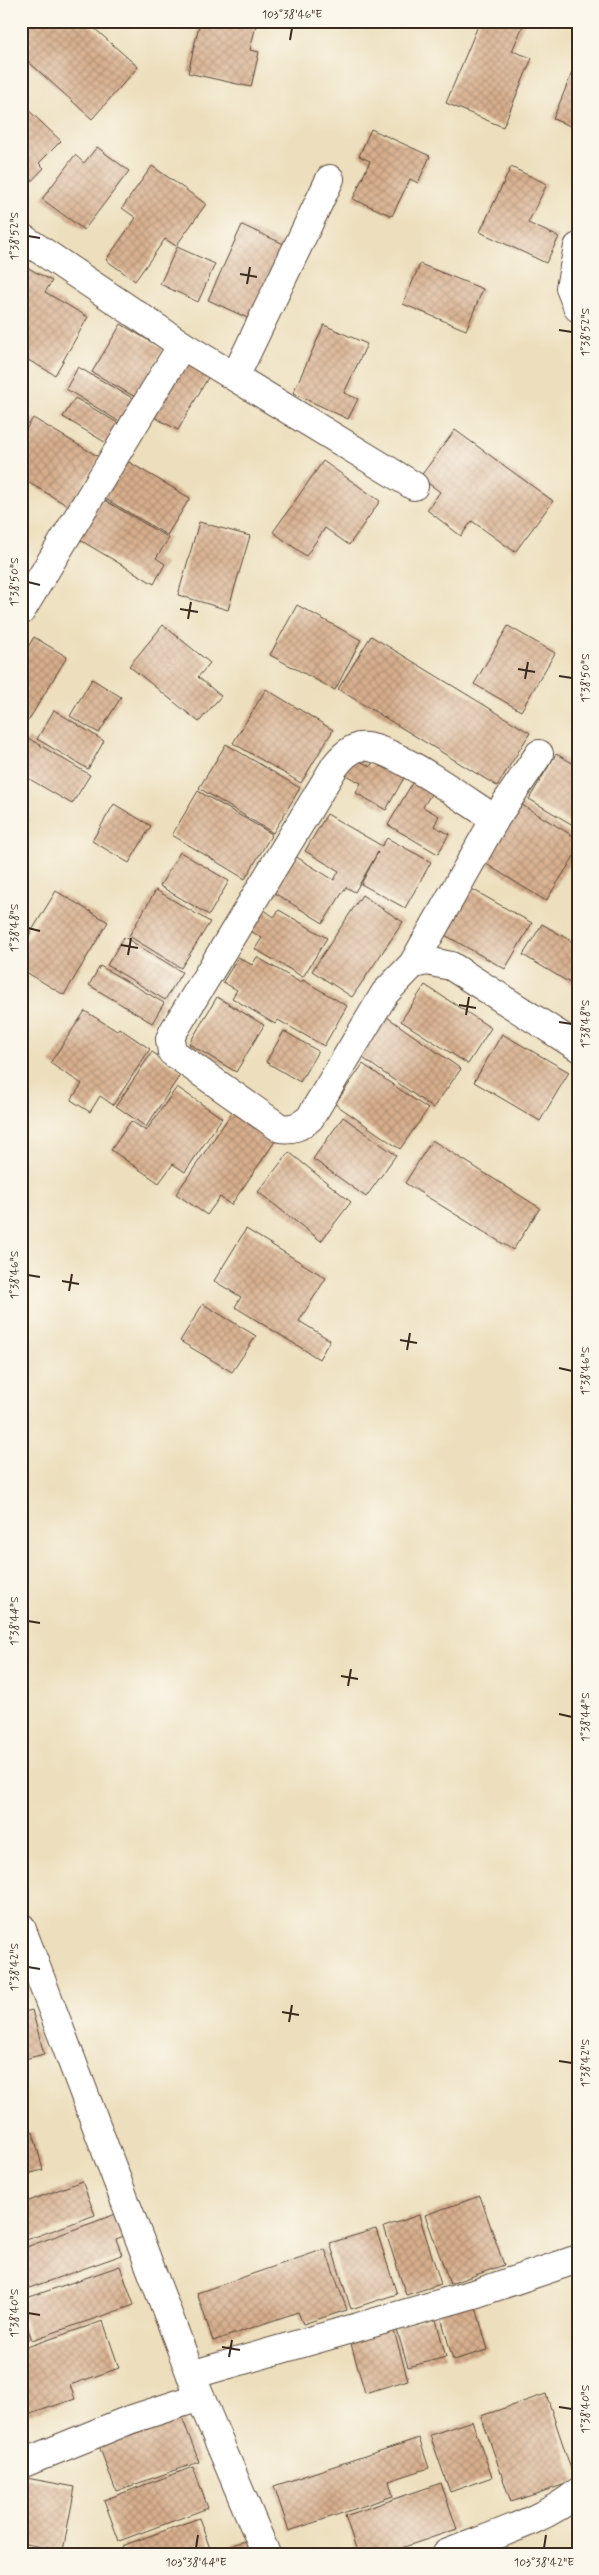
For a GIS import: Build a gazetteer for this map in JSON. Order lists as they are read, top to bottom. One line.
{"coordinates":["103°38'46\"E","1°38'52\"S","1°38'50\"S","1°38'48\"S","1°38'46\"S","1°38'44\"S","1°38'42\"S","1°38'40\"S","103°38'44\"E","103°38'42\"E"]}
